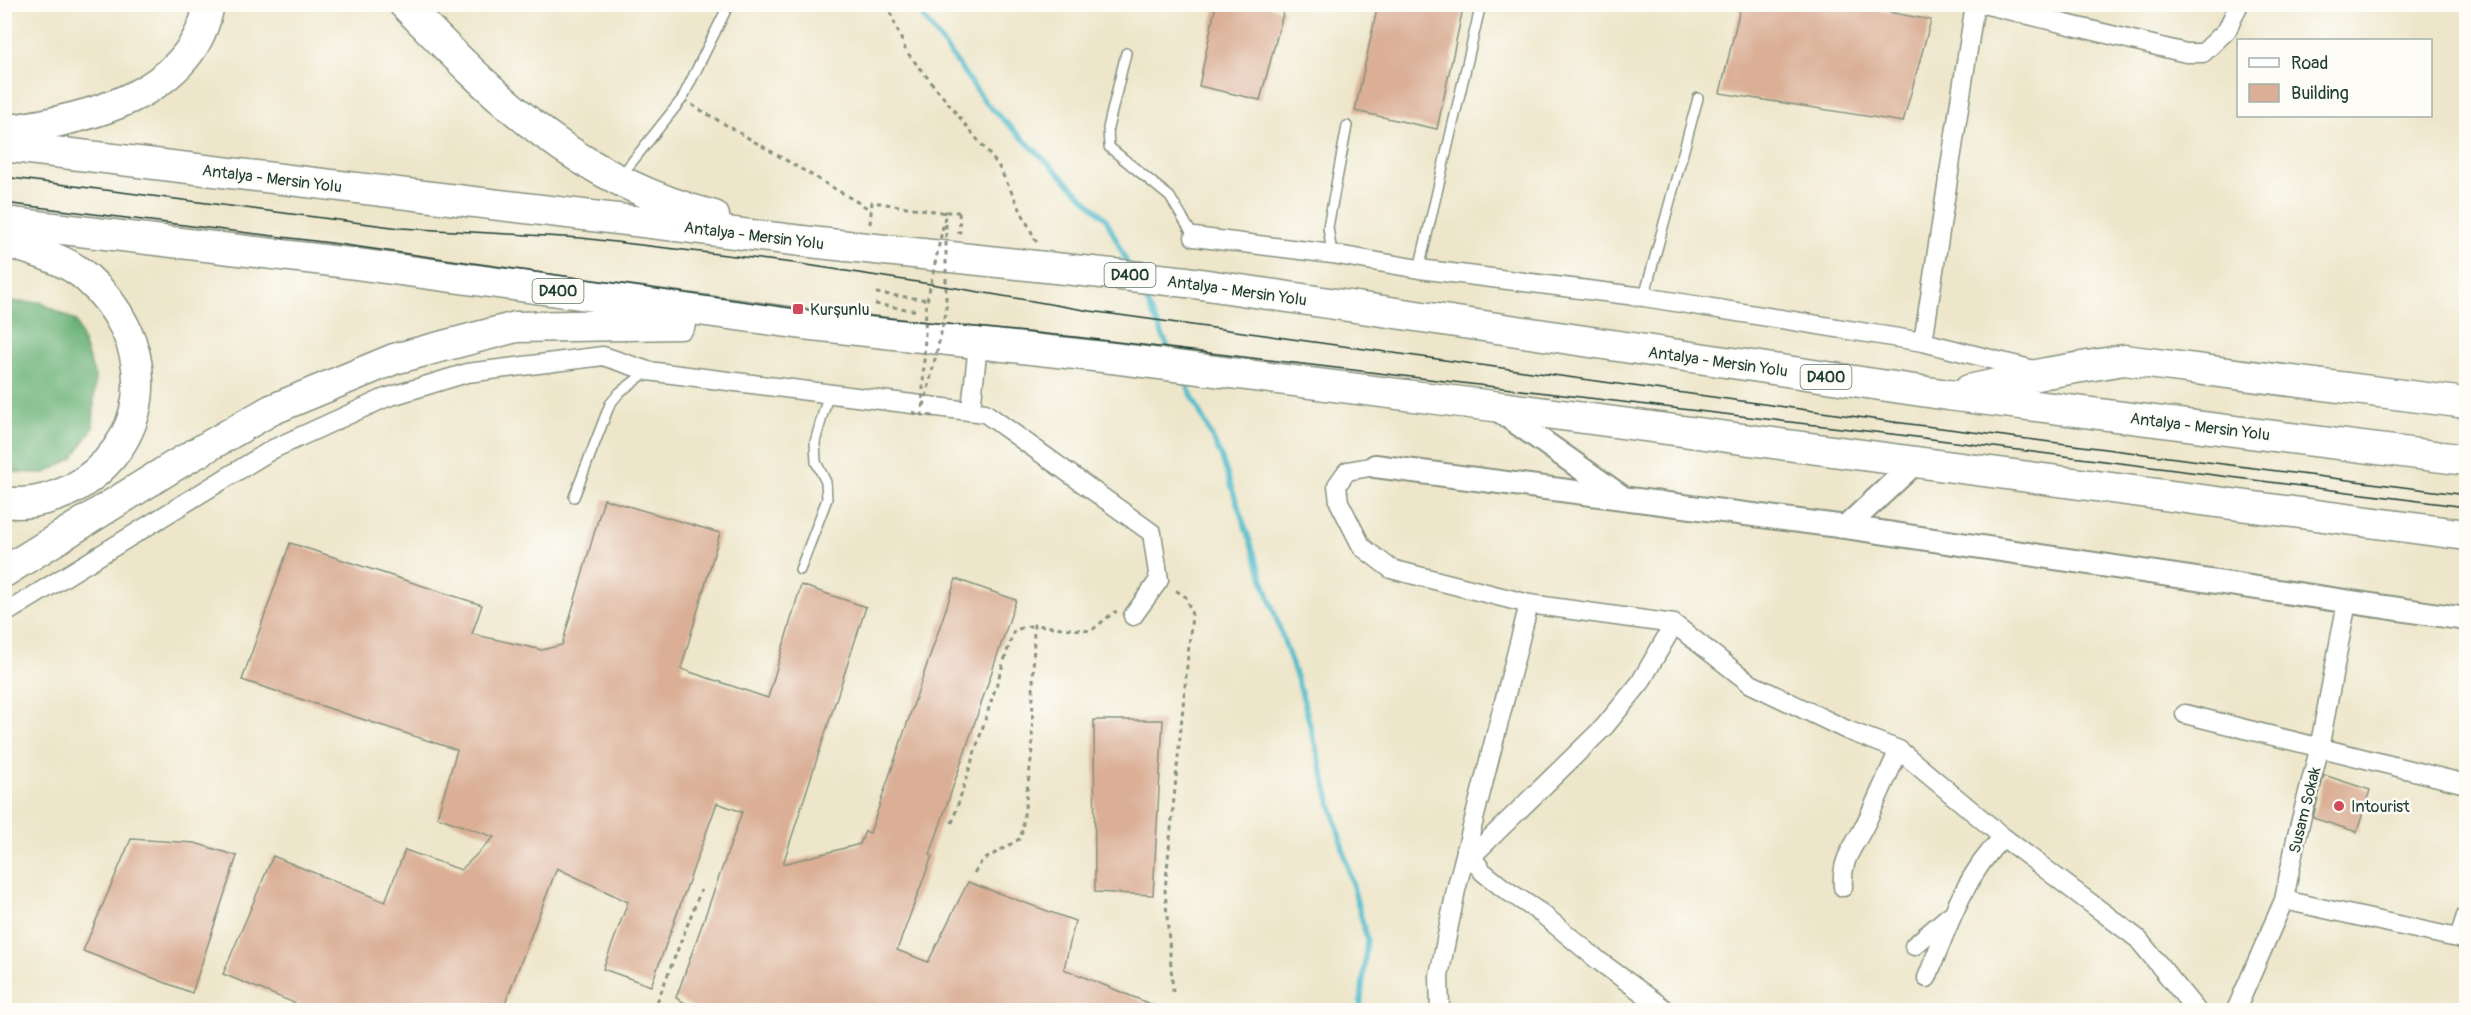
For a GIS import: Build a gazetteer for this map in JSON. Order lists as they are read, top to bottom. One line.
{"streets":{"highway":["Antalya - Mersin Yolu","D400"],"street":["Susam Sokak"]},"places":{"transit":["Kurşunlu"],"other":["Intourist"]},"legend":["Road","Building"]}
